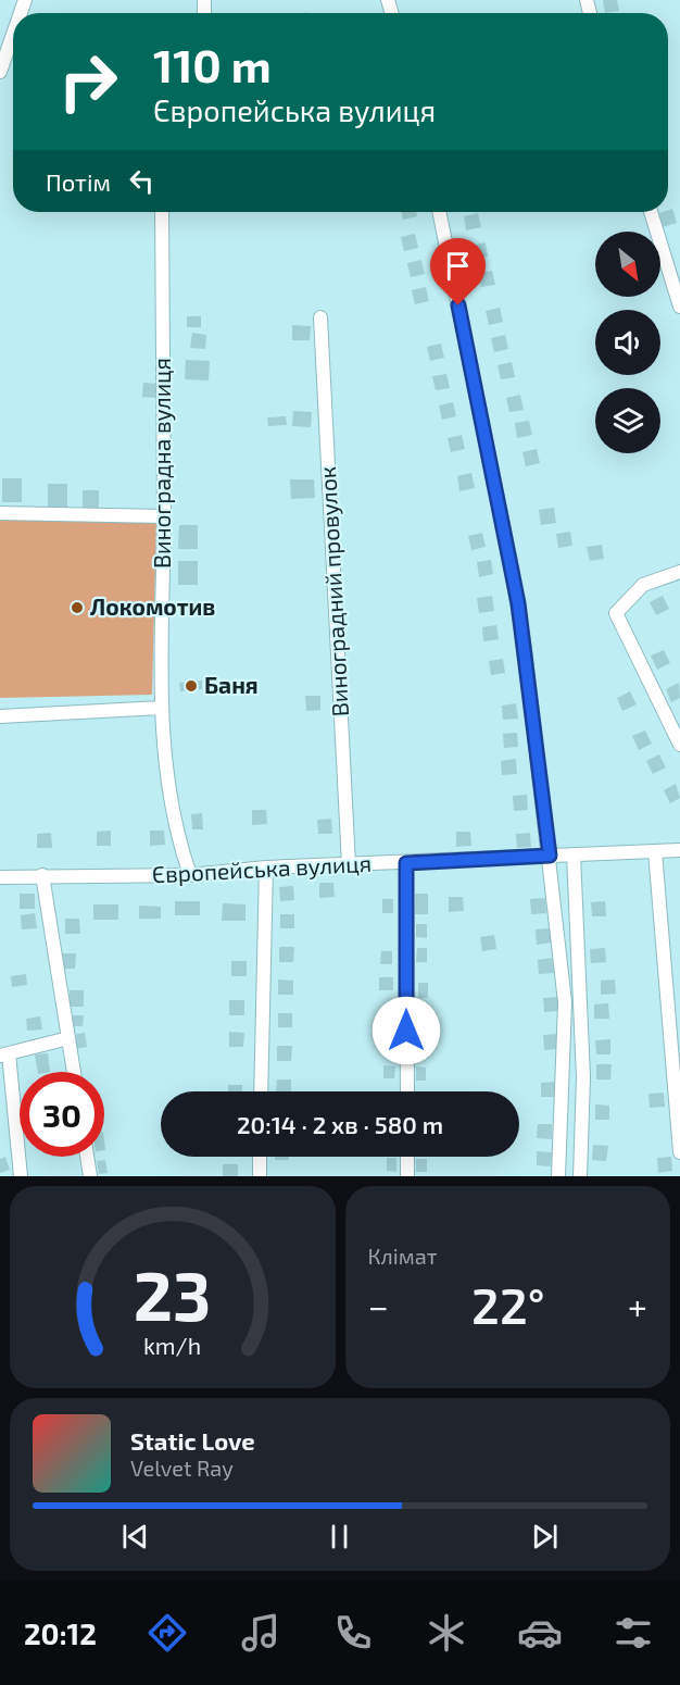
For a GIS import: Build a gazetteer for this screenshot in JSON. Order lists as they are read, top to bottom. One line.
{"streets":{"street":["Виноградна вулиця","Виноградний провулок","Європейська вулиця"]},"crossings":[["Виноградна вулиця","Європейська вулиця"],["Виноградний провулок","Європейська вулиця"]],"places":["Локомотив","Баня"],"north":"bottom right","page":{"turn":["110 m","Європейська вулиця"],"then":"Потім","limit":"30","trip":"20:14 · 2 хв · 580 m","tile":"Клімат","heat":["−","22°","+"],"song":["Static Love","Velvet Ray"],"tabs":"20:12","gauge":["23","km/h"]}}
